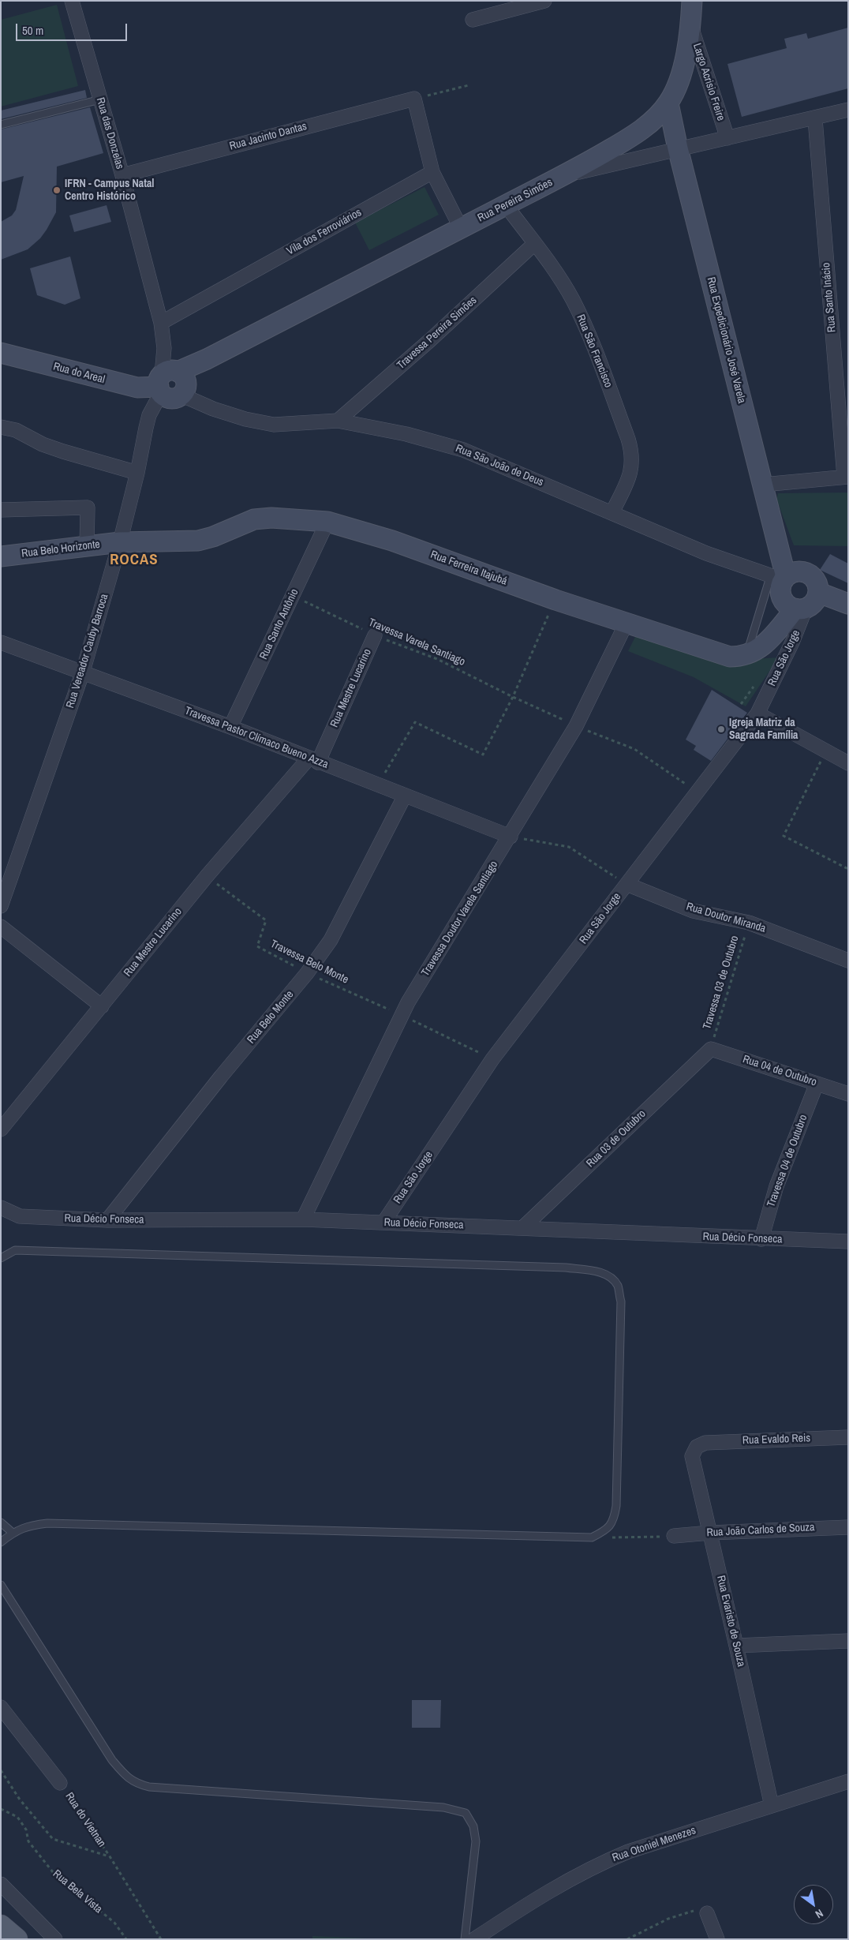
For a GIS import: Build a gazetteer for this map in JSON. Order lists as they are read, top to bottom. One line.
{"streets":{"street":["Largo Acrisio Freire","Rua das Donzelas","Rua Jacinto Dantas","Rua Pereira Simões","Vila dos Ferroviários","Rua Santo Inácio","Travessa Pereira Simões","Rua Expedicionário José Varela","Rua São Francisco","Rua do Areal","Rua São João de Deus","Rua Belo Horizonte","Rua Ferreira Itajubá","Rua Santo Antônio","Rua Vereador Cauby Barroca","Rua São Jorge","Rua Mestre Lucarino","Travessa Pastor Clímaco Bueno Azza","Rua Doutor Miranda","Travessa Doutor Varela Santiago","Rua Belo Monte","Rua 04 de Outubro","Rua 03 de Outubro","Travessa 04 de Outubro","Rua Décio Fonseca","Rua Evaldo Reis","Rua João Carlos de Souza","Rua Evaristo de Souza","Rua do Vietnan","Rua Otoniel Menezes"],"path":["Travessa Varela Santiago","Travessa Belo Monte","Travessa 03 de Outubro","Rua Bela Vista"]},"crossings":[["Largo Acrisio Freire","Rua Pereira Simões"],["Rua das Donzelas","Rua Jacinto Dantas"],["Rua das Donzelas","Rua Pereira Simões"],["Rua das Donzelas","Vila dos Ferroviários"],["Rua das Donzelas","Rua do Areal"],["Rua das Donzelas","Rua São João de Deus"],["Rua das Donzelas","Rua Vereador Cauby Barroca"],["Rua Pereira Simões","Rua Santo Inácio"],["Rua Pereira Simões","Rua Expedicionário José Varela"],["Rua Pereira Simões","Rua São Francisco"],["Rua Pereira Simões","Rua do Areal"],["Rua Pereira Simões","Rua São João de Deus"],["Rua Pereira Simões","Rua Vereador Cauby Barroca"],["Travessa Pereira Simões","Rua São Francisco"],["Travessa Pereira Simões","Rua São João de Deus"],["Rua Expedicionário José Varela","Rua São João de Deus"],["Rua Expedicionário José Varela","Rua São Jorge"],["Rua São Francisco","Rua São João de Deus"],["Rua do Areal","Rua São João de Deus"],["Rua do Areal","Rua Vereador Cauby Barroca"],["Rua São João de Deus","Rua Vereador Cauby Barroca"],["Rua São João de Deus","Rua São Jorge"],["Rua Belo Horizonte","Rua Ferreira Itajubá"],["Rua Belo Horizonte","Rua Vereador Cauby Barroca"],["Rua Ferreira Itajubá","Rua Santo Antônio"],["Rua Ferreira Itajubá","Rua Vereador Cauby Barroca"],["Rua Ferreira Itajubá","Travessa Doutor Varela Santiago"],["Rua Santo Antônio","Travessa Varela Santiago"],["Rua Santo Antônio","Travessa Pastor Clímaco Bueno Azza"],["Travessa Varela Santiago","Rua São Jorge"],["Travessa Varela Santiago","Rua Mestre Lucarino"],["Travessa Varela Santiago","Travessa Doutor Varela Santiago"],["Rua Vereador Cauby Barroca","Travessa Pastor Clímaco Bueno Azza"],["Rua São Jorge","Rua Doutor Miranda"],["Rua São Jorge","Travessa Belo Monte"],["Rua São Jorge","Rua Décio Fonseca"],["Rua Mestre Lucarino","Travessa Pastor Clímaco Bueno Azza"],["Rua Mestre Lucarino","Travessa Belo Monte"],["Travessa Pastor Clímaco Bueno Azza","Travessa Doutor Varela Santiago"],["Travessa Pastor Clímaco Bueno Azza","Rua Belo Monte"],["Rua Doutor Miranda","Travessa 03 de Outubro"],["Travessa Doutor Varela Santiago","Travessa Belo Monte"],["Travessa Doutor Varela Santiago","Rua Décio Fonseca"],["Travessa Belo Monte","Rua Belo Monte"],["Travessa 03 de Outubro","Rua 04 de Outubro"],["Travessa 03 de Outubro","Rua 03 de Outubro"],["Rua Belo Monte","Rua Décio Fonseca"],["Rua 04 de Outubro","Rua 03 de Outubro"],["Rua 04 de Outubro","Travessa 04 de Outubro"],["Rua 03 de Outubro","Rua Décio Fonseca"],["Travessa 04 de Outubro","Rua Décio Fonseca"],["Rua Evaldo Reis","Rua Evaristo de Souza"],["Rua João Carlos de Souza","Rua Evaristo de Souza"],["Rua Evaristo de Souza","Rua Otoniel Menezes"]],"districts":["ROCAS"],"places":["IFRN - Campus Natal Centro Histórico","Igreja Matriz da Sagrada Família"],"scale_bar":"50 m","north":"bottom right"}
